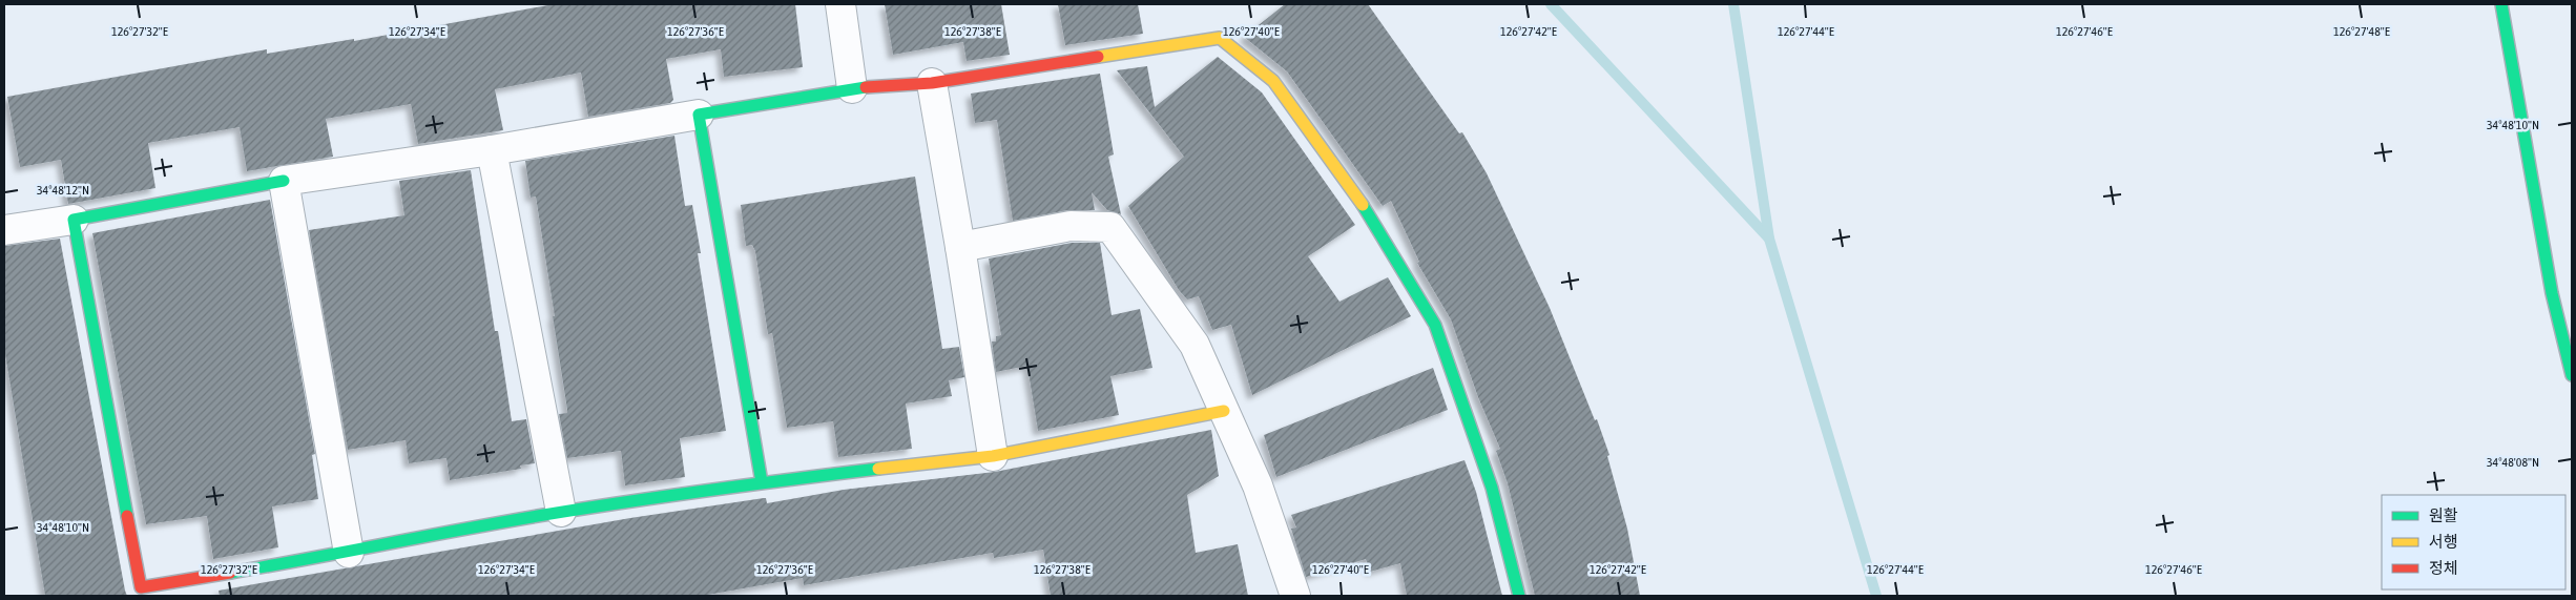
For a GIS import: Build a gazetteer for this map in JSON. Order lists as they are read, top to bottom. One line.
{"legend":["원활","서행","정체"],"coordinates":["126°27'32\"E","126°27'34\"E","126°27'36\"E","126°27'38\"E","126°27'40\"E","126°27'42\"E","126°27'44\"E","126°27'46\"E","126°27'48\"E","34°48'10\"N","34°48'12\"N","34°48'08\"N"]}
